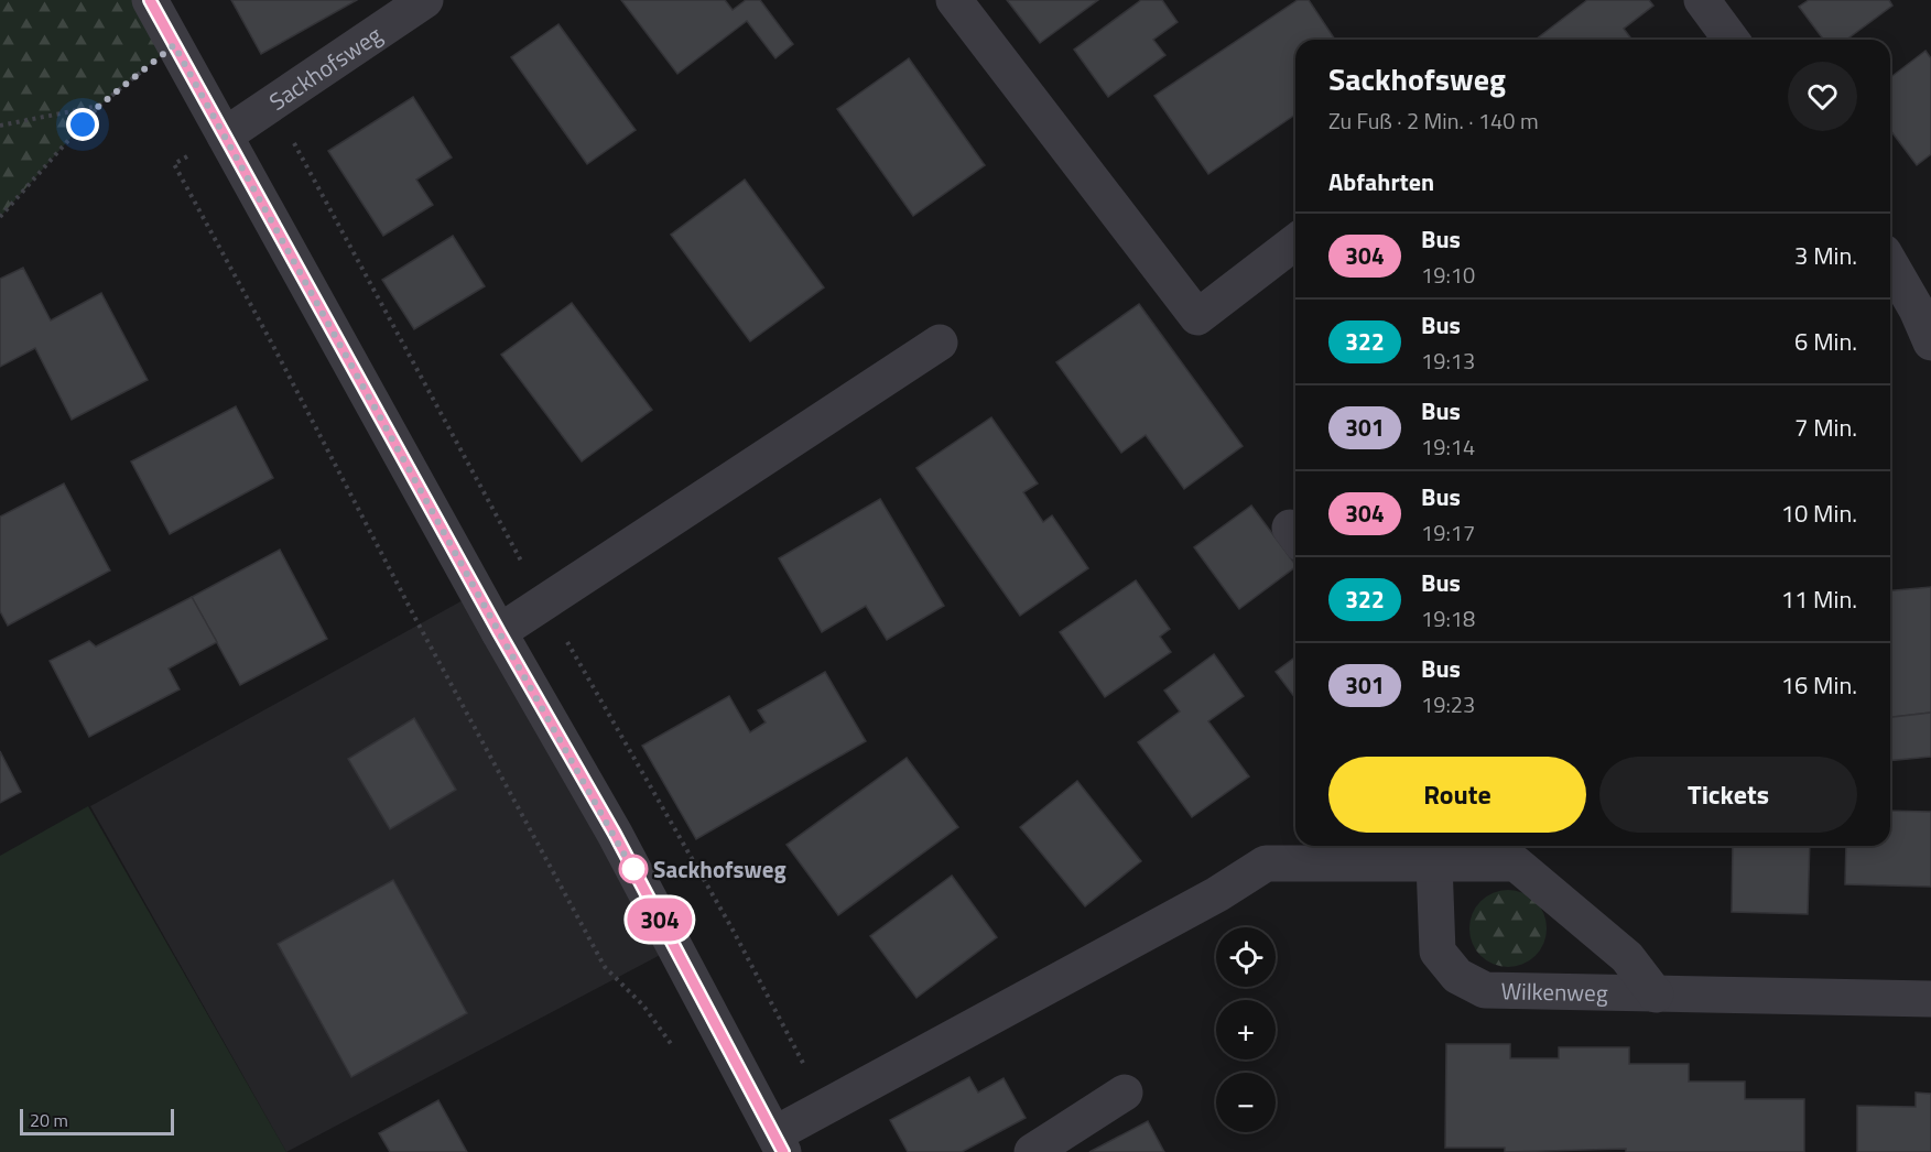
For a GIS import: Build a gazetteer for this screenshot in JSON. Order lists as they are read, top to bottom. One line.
{"streets":{"street":["Sackhofsweg","Wilkenweg"]},"places":["Sackhofsweg"],"lines":["bus line 304"],"scale_bar":"20 m","page":{"on_map":"304","heading":[["Sackhofsweg","Zu Fuß · 2 Min. · 140 m"],"Abfahrten"],"list":[{"mark":"304","name":"Bus","note":"19:10","value":"3 Min."},{"mark":"322","name":"Bus","note":"19:13","value":"6 Min."},{"mark":"301","name":"Bus","note":"19:14","value":"7 Min."},{"mark":"304","name":"Bus","note":"19:17","value":"10 Min."},{"mark":"322","name":"Bus","note":"19:18","value":"11 Min."},{"mark":"301","name":"Bus","note":"19:23","value":"16 Min."}],"buttons":["Route","Tickets"],"map_buttons":["+","−"],"scale":"20 m"}}
